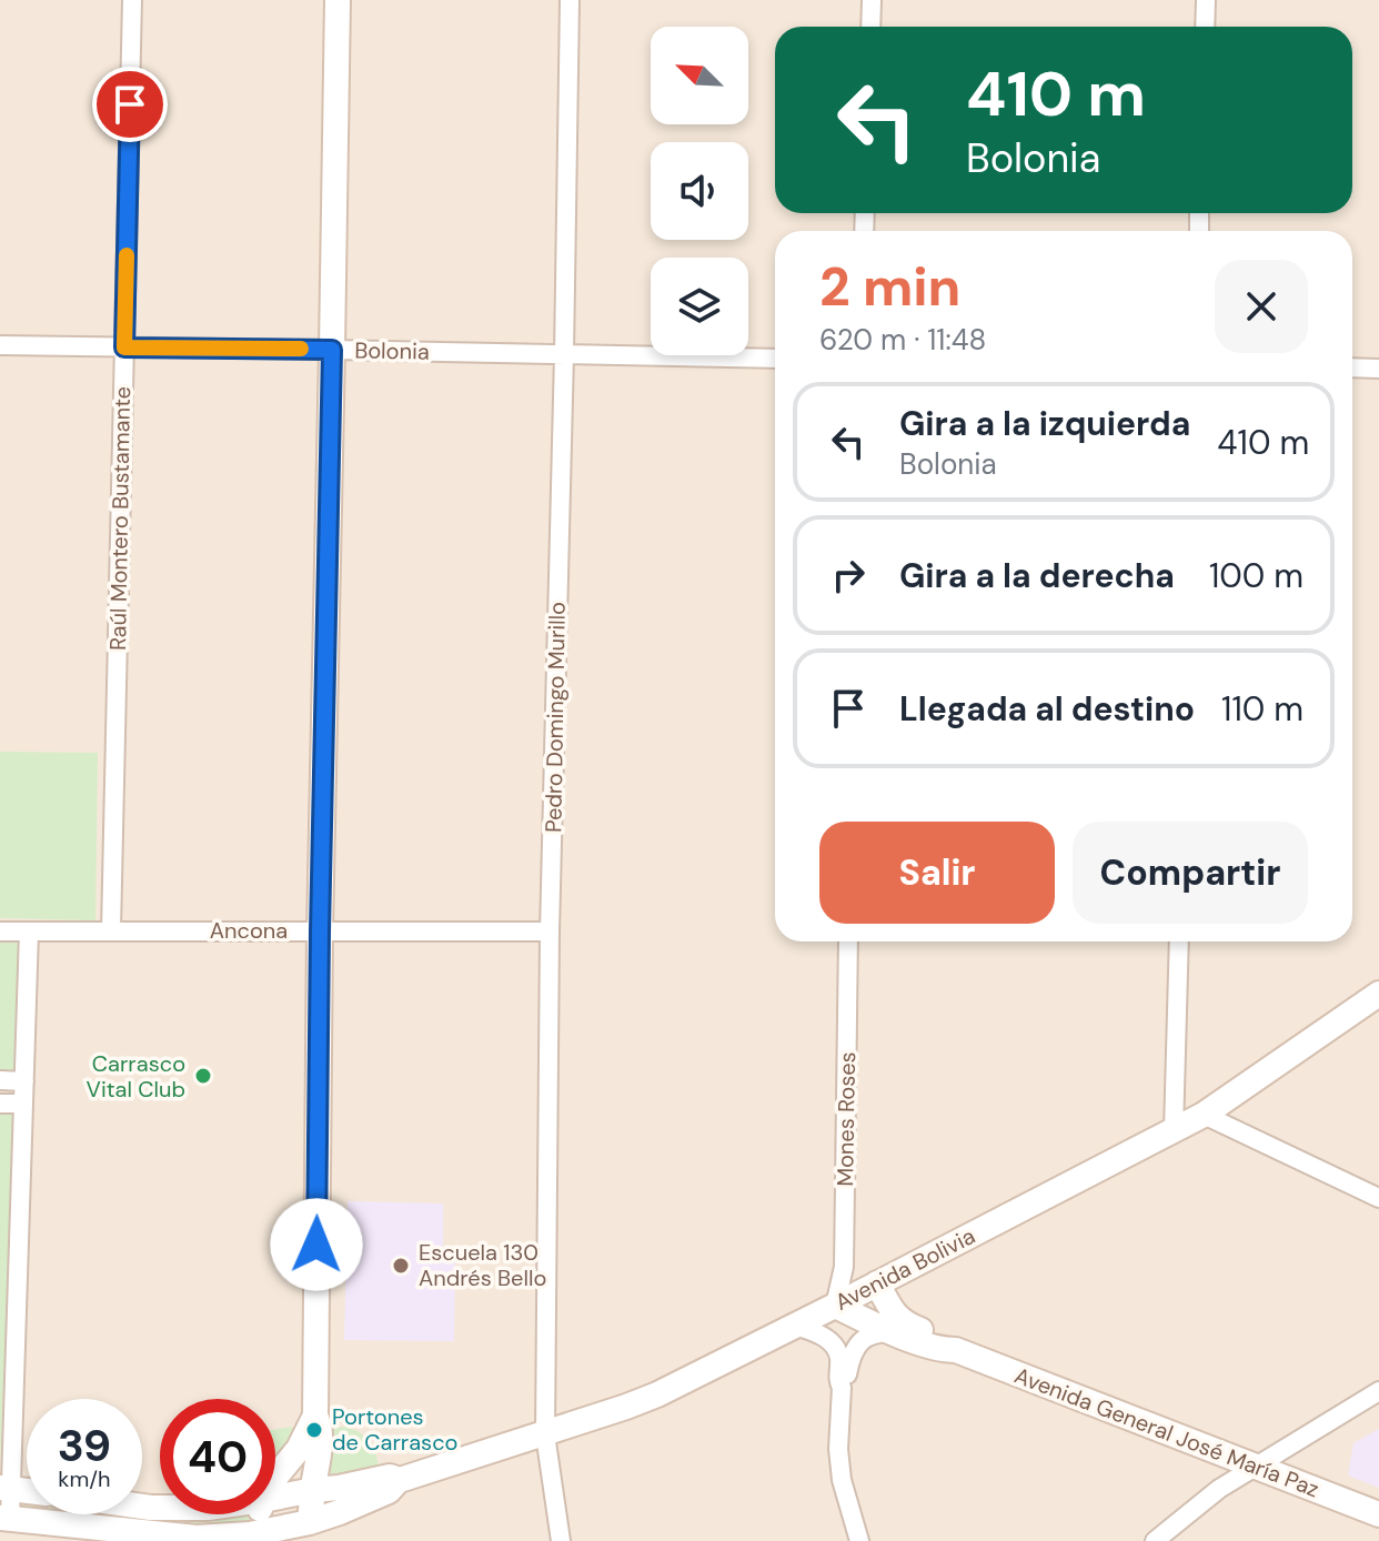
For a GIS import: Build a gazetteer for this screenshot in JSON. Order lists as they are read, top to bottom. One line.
{"streets":{"street":["Bolonia","Raúl Montero Bustamante","Pedro Domingo Murillo","Ancona","Mones Roses","Avenida Bolivia","Avenida General José María Paz"]},"crossings":[["Bolonia","Raúl Montero Bustamante"],["Bolonia","Pedro Domingo Murillo"],["Raúl Montero Bustamante","Ancona"],["Pedro Domingo Murillo","Ancona"],["Pedro Domingo Murillo","Avenida Bolivia"],["Mones Roses","Avenida Bolivia"],["Mones Roses","Avenida General José María Paz"],["Avenida Bolivia","Avenida General José María Paz"]],"places":["Carrasco Vital Club","Escuela 130 Andrés Bello","Portones de Carrasco"],"north":"top left","page":{"turn":["410 m","Bolonia"],"heading":["2 min","620 m · 11:48"],"list":[{"name":"Gira a la izquierda","note":"Bolonia","value":"410 m"},{"name":"Gira a la derecha","value":"100 m"},{"name":"Llegada al destino","value":"110 m"}],"buttons":["Salir","Compartir"],"speed":"39 km/h","limit":"40"}}
